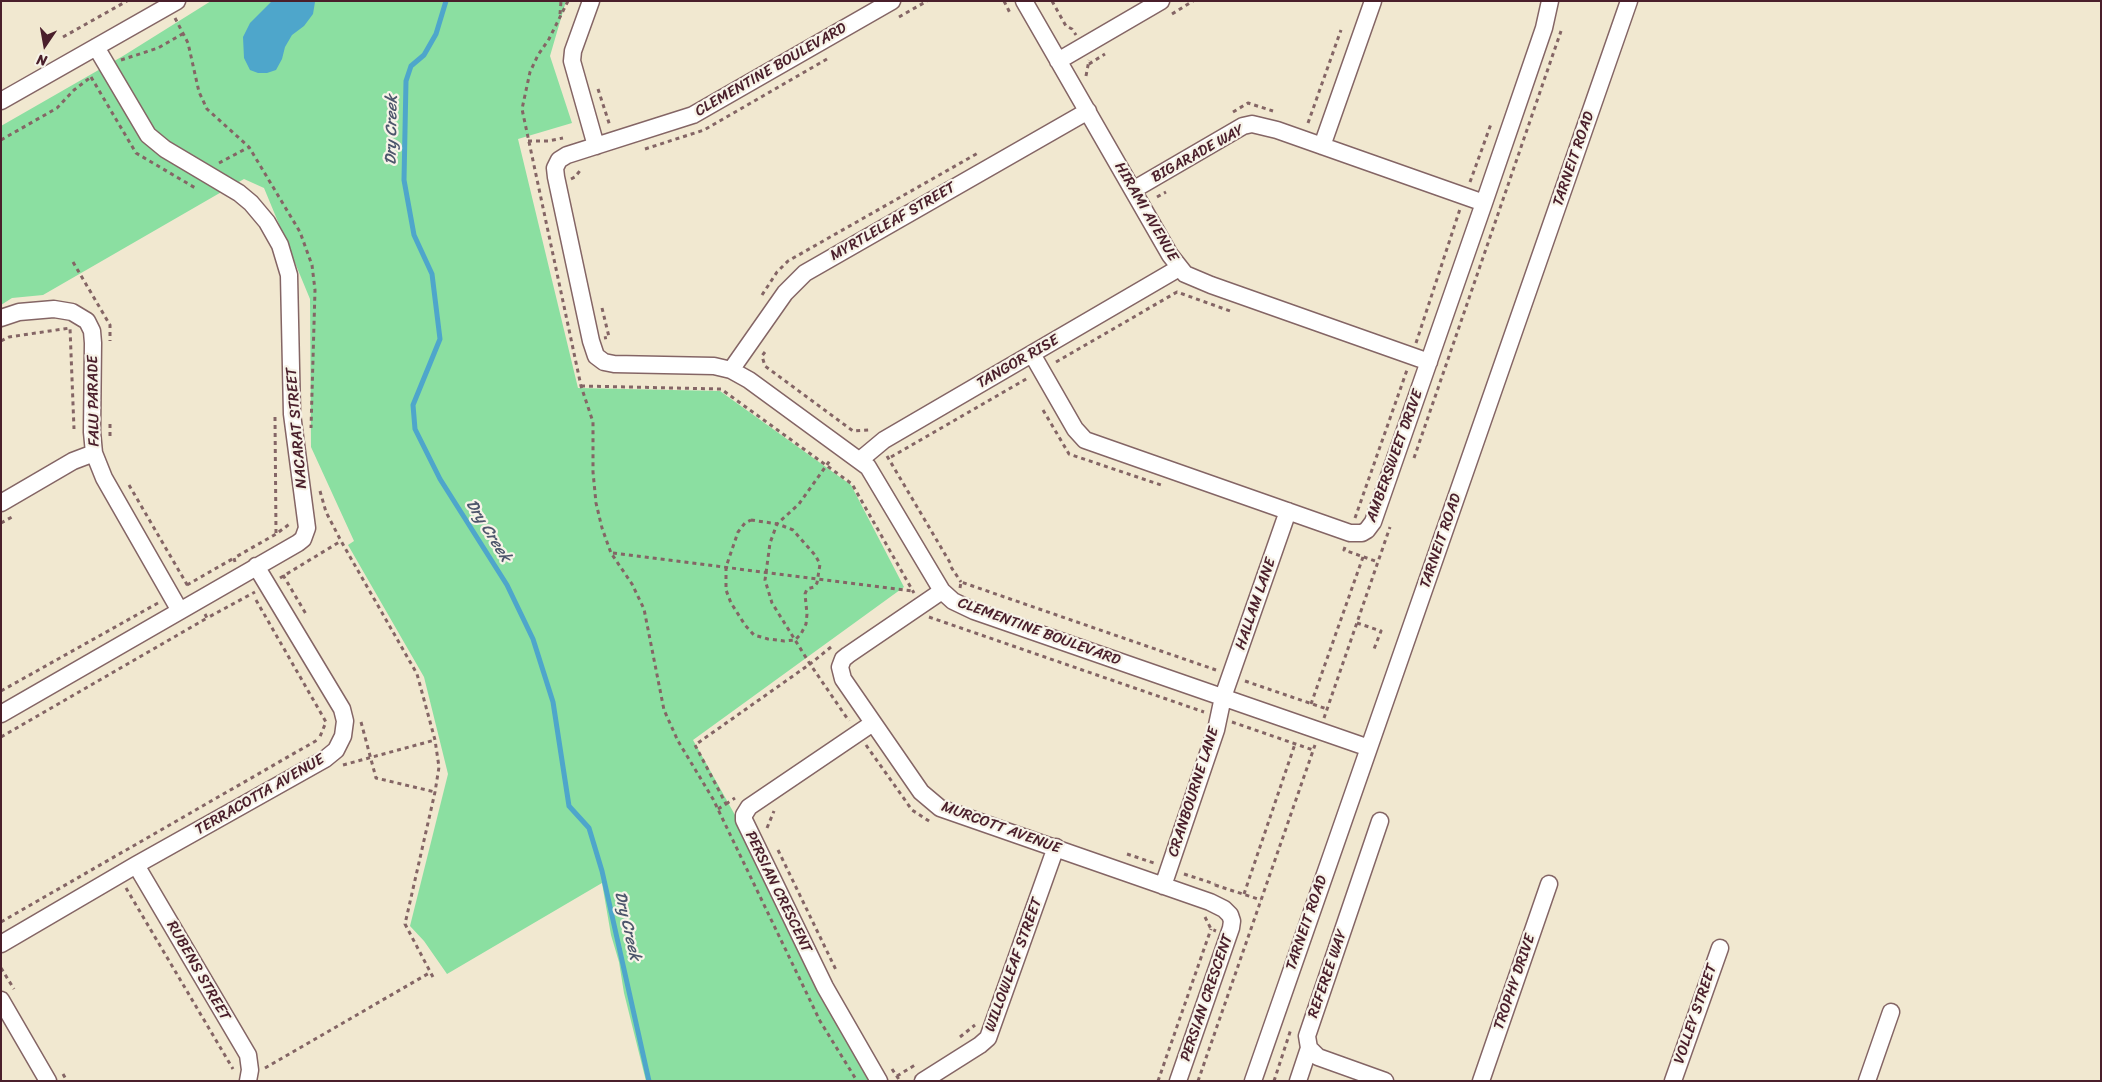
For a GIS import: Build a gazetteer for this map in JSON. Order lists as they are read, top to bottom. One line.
{"streets":{"street":["CLEMENTINE BOULEVARD","BIGARADE WAY","TARNEIT ROAD","HIRAMI AVENUE","MYRTLELEAF STREET","TANGOR RISE","FALU PARADE","NACARAT STREET","AMBERSWEET DRIVE","HALLAM LANE","CRANBOURNE LANE","TERRACOTTA AVENUE","MURCOTT AVENUE","PERSIAN CRESCENT","WILLOWLEAF STREET","RUBENS STREET","REFEREE WAY","TROPHY DRIVE","VOLLEY STREET"]},"crossings":[["CLEMENTINE BOULEVARD","TARNEIT ROAD"],["CLEMENTINE BOULEVARD","MYRTLELEAF STREET"],["CLEMENTINE BOULEVARD","TANGOR RISE"],["CLEMENTINE BOULEVARD","HALLAM LANE"],["CLEMENTINE BOULEVARD","CRANBOURNE LANE"],["BIGARADE WAY","HIRAMI AVENUE"],["BIGARADE WAY","AMBERSWEET DRIVE"],["HIRAMI AVENUE","MYRTLELEAF STREET"],["HIRAMI AVENUE","TANGOR RISE"],["HIRAMI AVENUE","AMBERSWEET DRIVE"],["TANGOR RISE","AMBERSWEET DRIVE"],["FALU PARADE","NACARAT STREET"],["NACARAT STREET","TERRACOTTA AVENUE"],["AMBERSWEET DRIVE","HALLAM LANE"],["HALLAM LANE","CRANBOURNE LANE"],["CRANBOURNE LANE","MURCOTT AVENUE"],["TERRACOTTA AVENUE","RUBENS STREET"],["MURCOTT AVENUE","PERSIAN CRESCENT"],["MURCOTT AVENUE","WILLOWLEAF STREET"]],"water":["Dry Creek"],"north":"bottom"}
